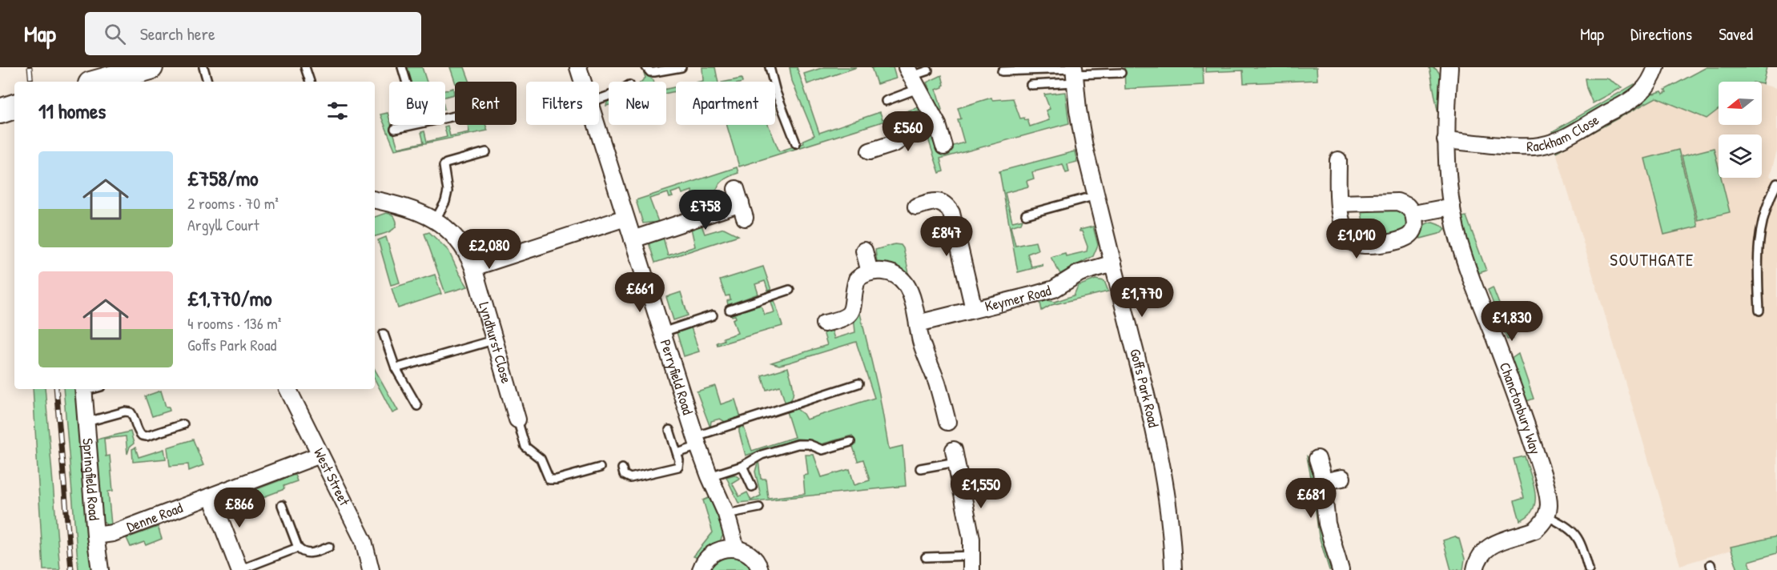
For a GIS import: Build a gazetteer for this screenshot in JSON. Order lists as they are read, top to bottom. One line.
{"streets":{"street":["Rackham Close","Keymer Road","Lyndhurst Close","Perryfield Road","Goffs Park Road","Chanctonbury Way","West Street","Springfield Road","Denne Road"]},"crossings":[["Rackham Close","Chanctonbury Way"],["Keymer Road","Goffs Park Road"],["West Street","Denne Road"],["Springfield Road","Denne Road"]],"districts":["SOUTHGATE"],"north":"left","page":{"header":"Map","search":"Search here","nav":["Map","Directions","Saved"],"chip":["Buy","Rent","Filters","New","Apartment"],"heading":"11 homes","price":["£560","£758","£847","£1,010","£2,080","£661","£1,770","£1,830","£1,550","£681","£866"],"list":[{"name":"£758/mo","note":"2 rooms · 70 m² · Argyll Court"},{"name":"£1,770/mo","note":"4 rooms · 136 m² · Goffs Park Road"}]}}
